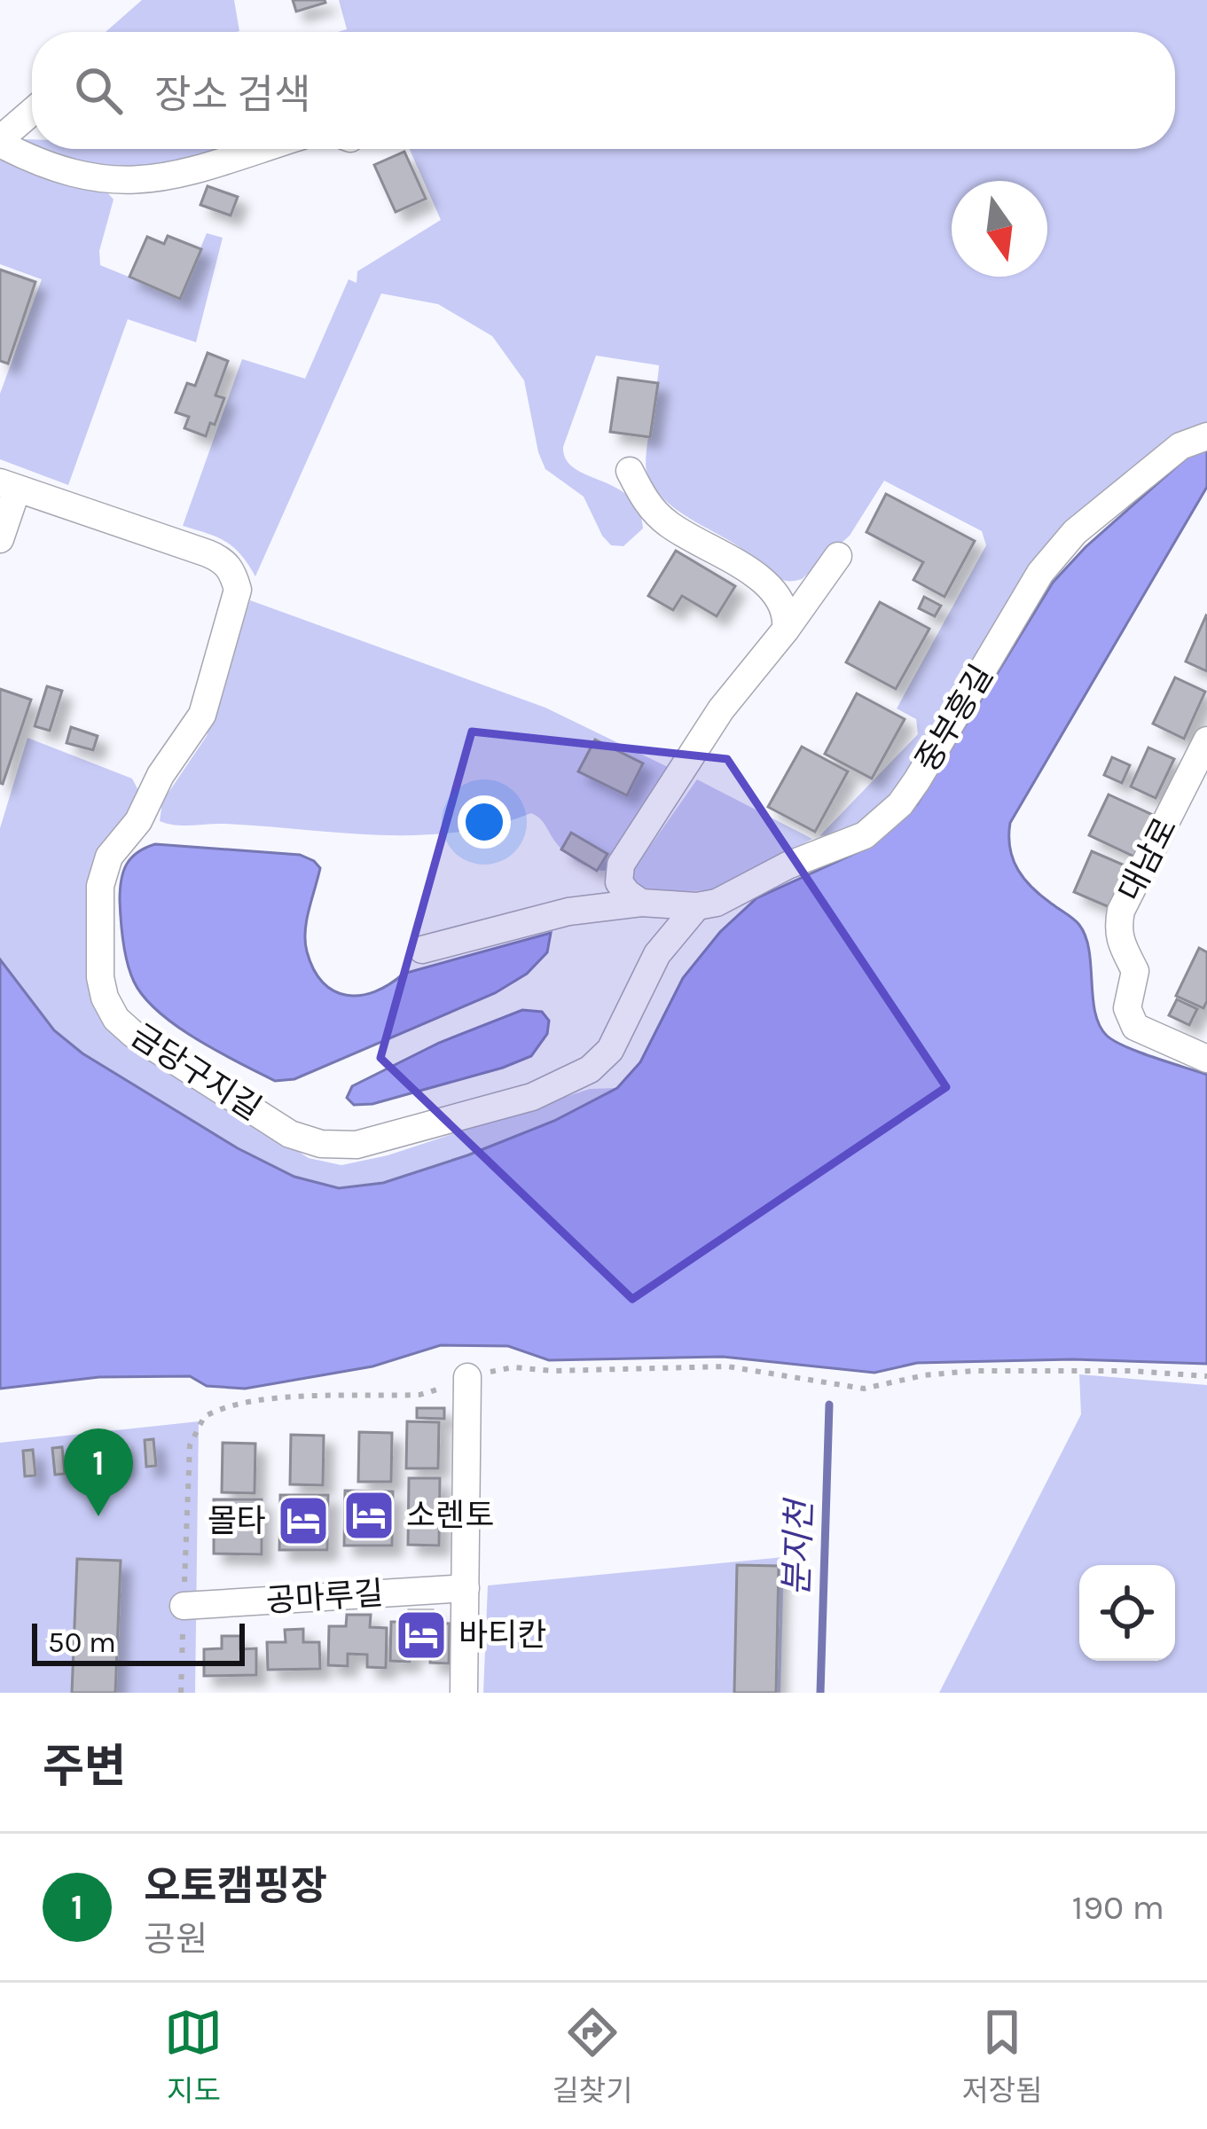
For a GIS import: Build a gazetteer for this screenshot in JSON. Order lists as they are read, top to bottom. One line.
{"streets":{"street":["중부흥길","대남로","금당구지길","공마루길"]},"crossings":[["중부흥길","금당구지길"]],"water":["분지천"],"places":{"hotel":["소렌토","몰타","바티칸"]},"scale_bar":"50 m","north":"bottom","page":{"search":"장소 검색","pins":"1","scale":"50 m","heading":"주변","list":[{"mark":"1","name":"오토캠핑장","note":"공원","value":"190 m"}],"nav":["지도","길찾기","저장됨"]}}
